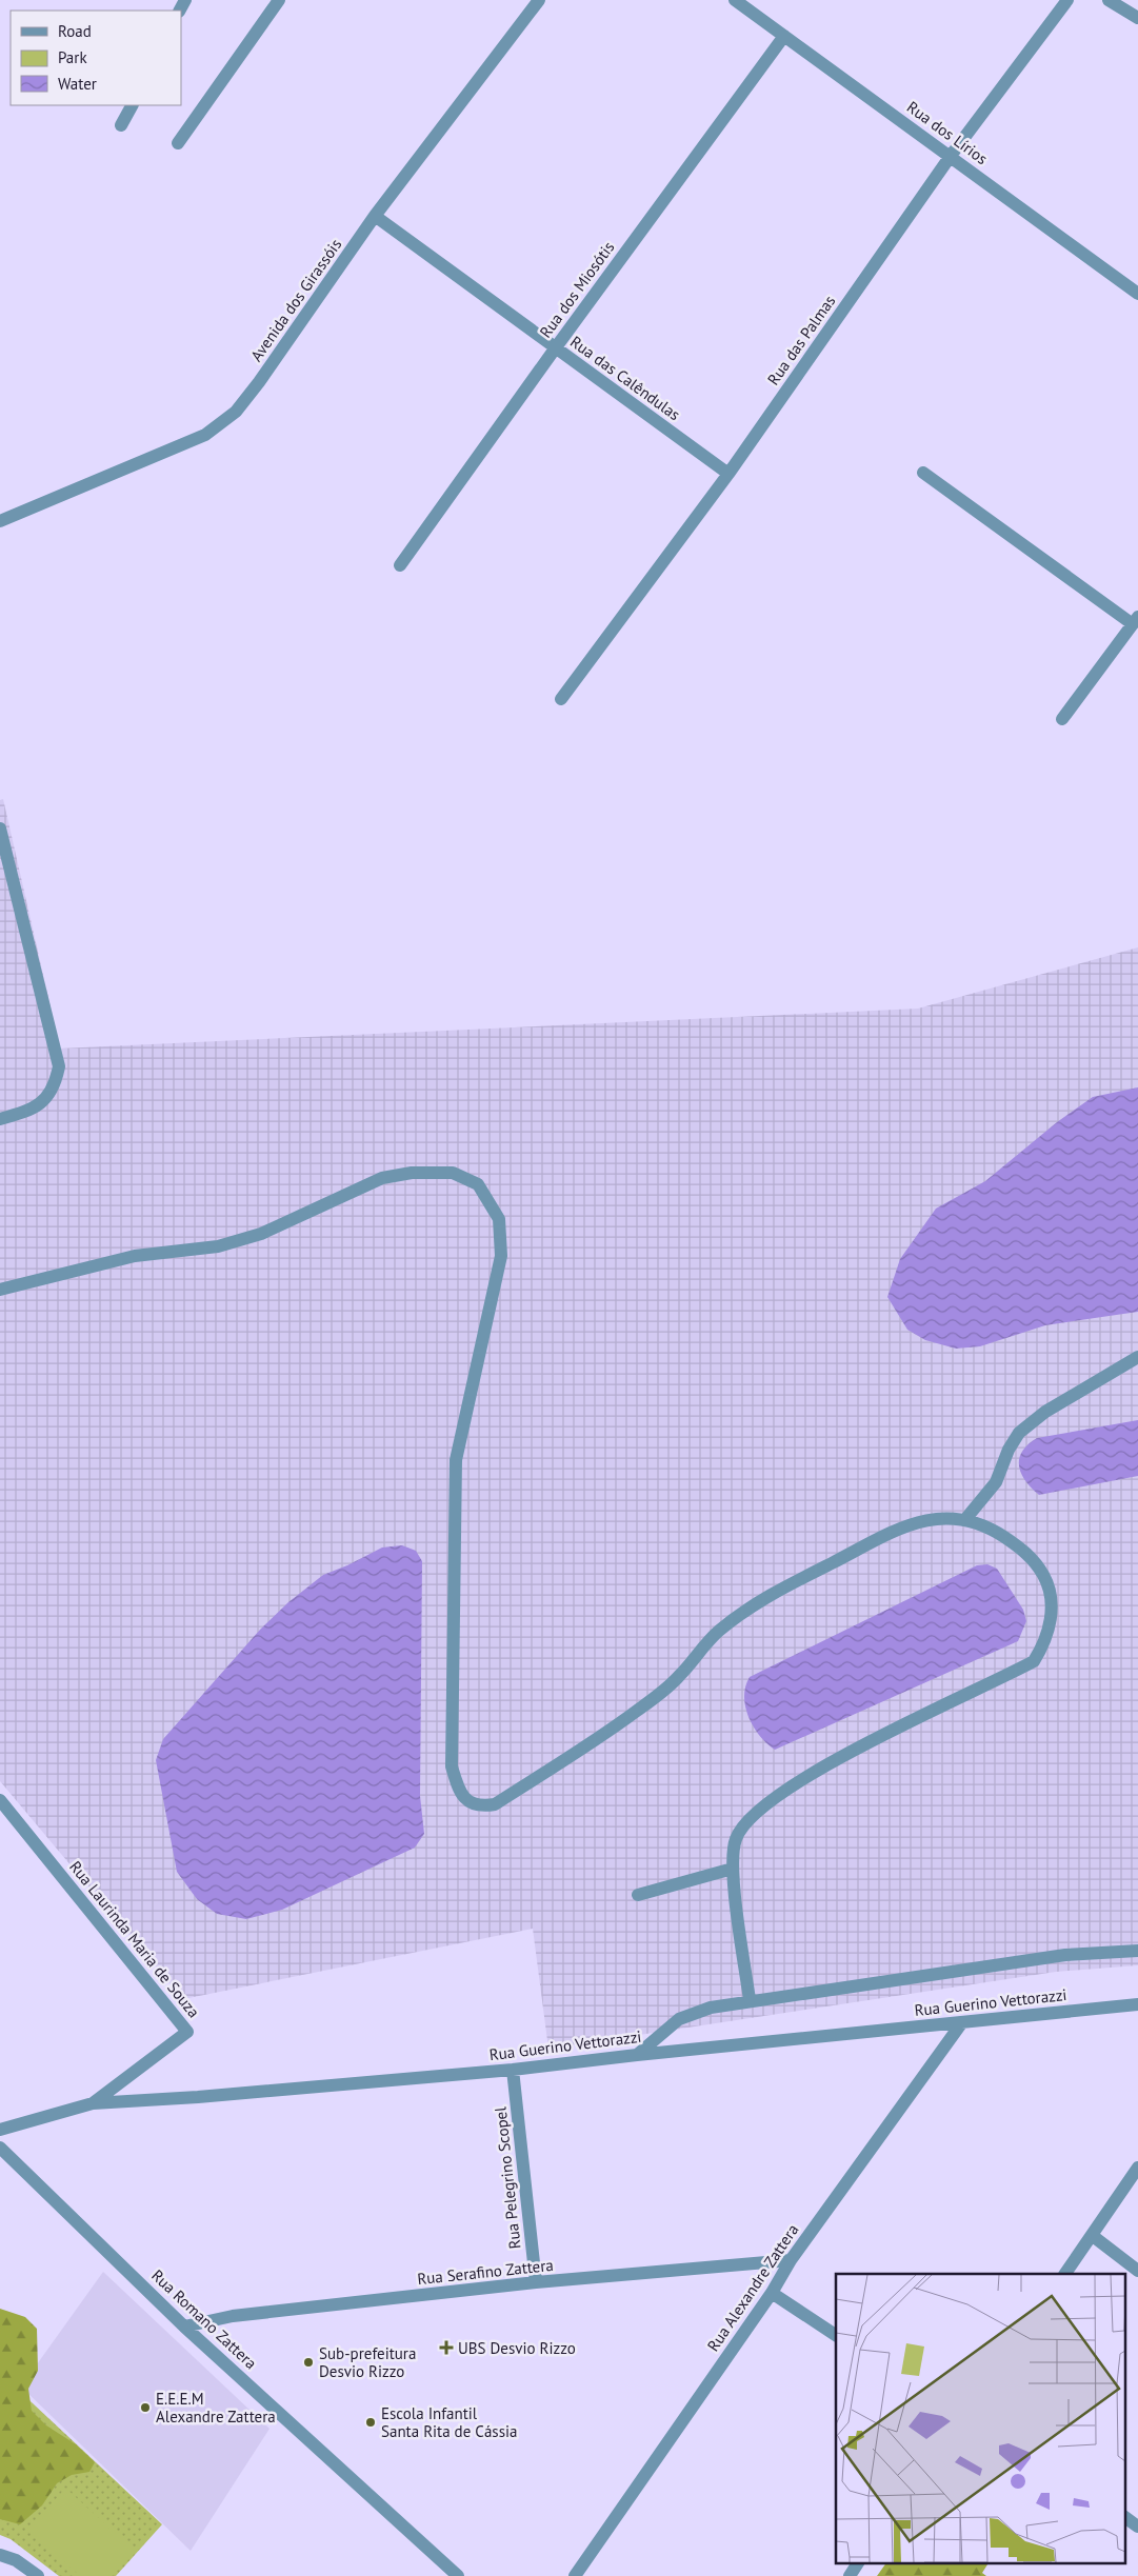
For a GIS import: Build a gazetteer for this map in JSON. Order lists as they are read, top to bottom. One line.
{"streets":{"street":["Rua dos Lírios","Rua dos Miosótis","Avenida dos Girassóis","Rua das Palmas","Rua das Calêndulas","Rua Laurinda Maria de Souza","Rua Guerino Vettorazzi","Rua Pelegrino Scopel","Rua Serafino Zattera","Rua Alexandre Zattera","Rua Romano Zattera"]},"crossings":[["Rua dos Lírios","Rua dos Miosótis"],["Rua dos Lírios","Rua das Palmas"],["Rua dos Miosótis","Rua das Calêndulas"],["Avenida dos Girassóis","Rua das Calêndulas"],["Rua das Palmas","Rua das Calêndulas"],["Rua Laurinda Maria de Souza","Rua Guerino Vettorazzi"],["Rua Guerino Vettorazzi","Rua Pelegrino Scopel"],["Rua Guerino Vettorazzi","Rua Alexandre Zattera"],["Rua Pelegrino Scopel","Rua Serafino Zattera"],["Rua Serafino Zattera","Rua Alexandre Zattera"],["Rua Serafino Zattera","Rua Romano Zattera"]],"places":{"health":["UBS Desvio Rizzo"],"other":["Sub-prefeitura Desvio Rizzo","E.E.E.M Alexandre Zattera","Escola Infantil Santa Rita de Cássia"]},"legend":["Road","Park","Water"]}
